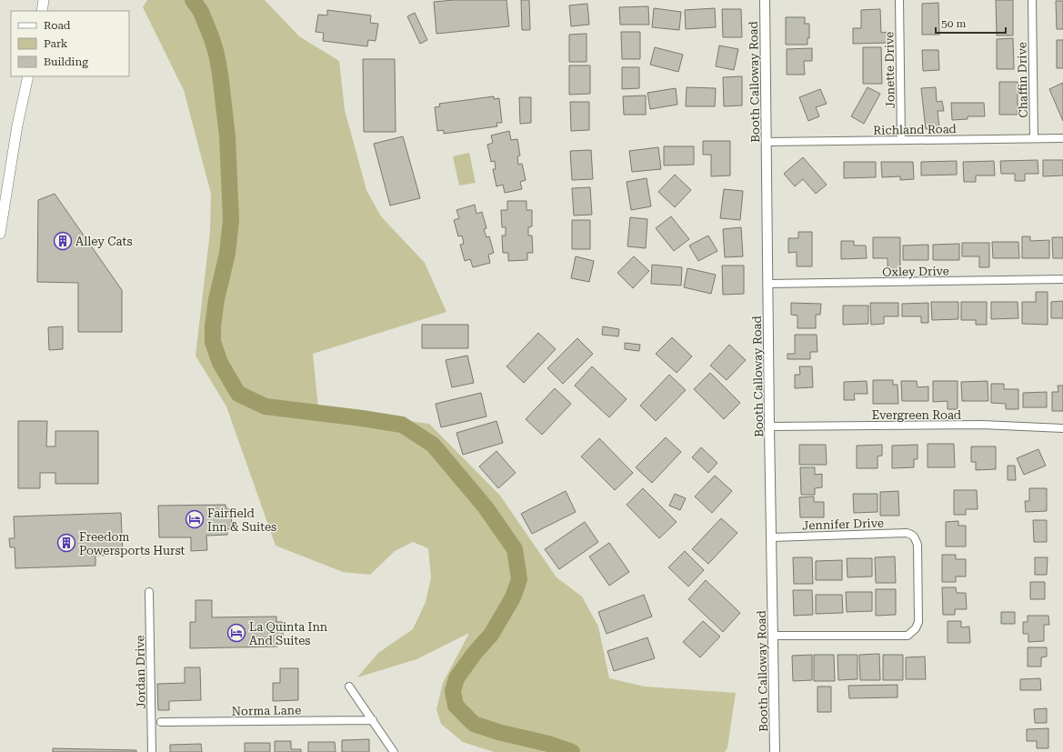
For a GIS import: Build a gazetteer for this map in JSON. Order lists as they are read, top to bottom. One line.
{"streets":{"street":["Jonette Drive","Chaffin Drive","Booth Calloway Road","Richland Road","Oxley Drive","Evergreen Road","Jennifer Drive","Jordan Drive","Norma Lane"]},"crossings":[["Jonette Drive","Richland Road"],["Chaffin Drive","Richland Road"],["Booth Calloway Road","Richland Road"],["Booth Calloway Road","Oxley Drive"],["Booth Calloway Road","Evergreen Road"],["Booth Calloway Road","Jennifer Drive"]],"places":{"building":["Alley Cats","Freedom Powersports Hurst"],"hotel":["Fairfield Inn & Suites","La Quinta Inn And Suites"]},"legend":["Road","Park","Building"],"scale_bar":"50 m"}
